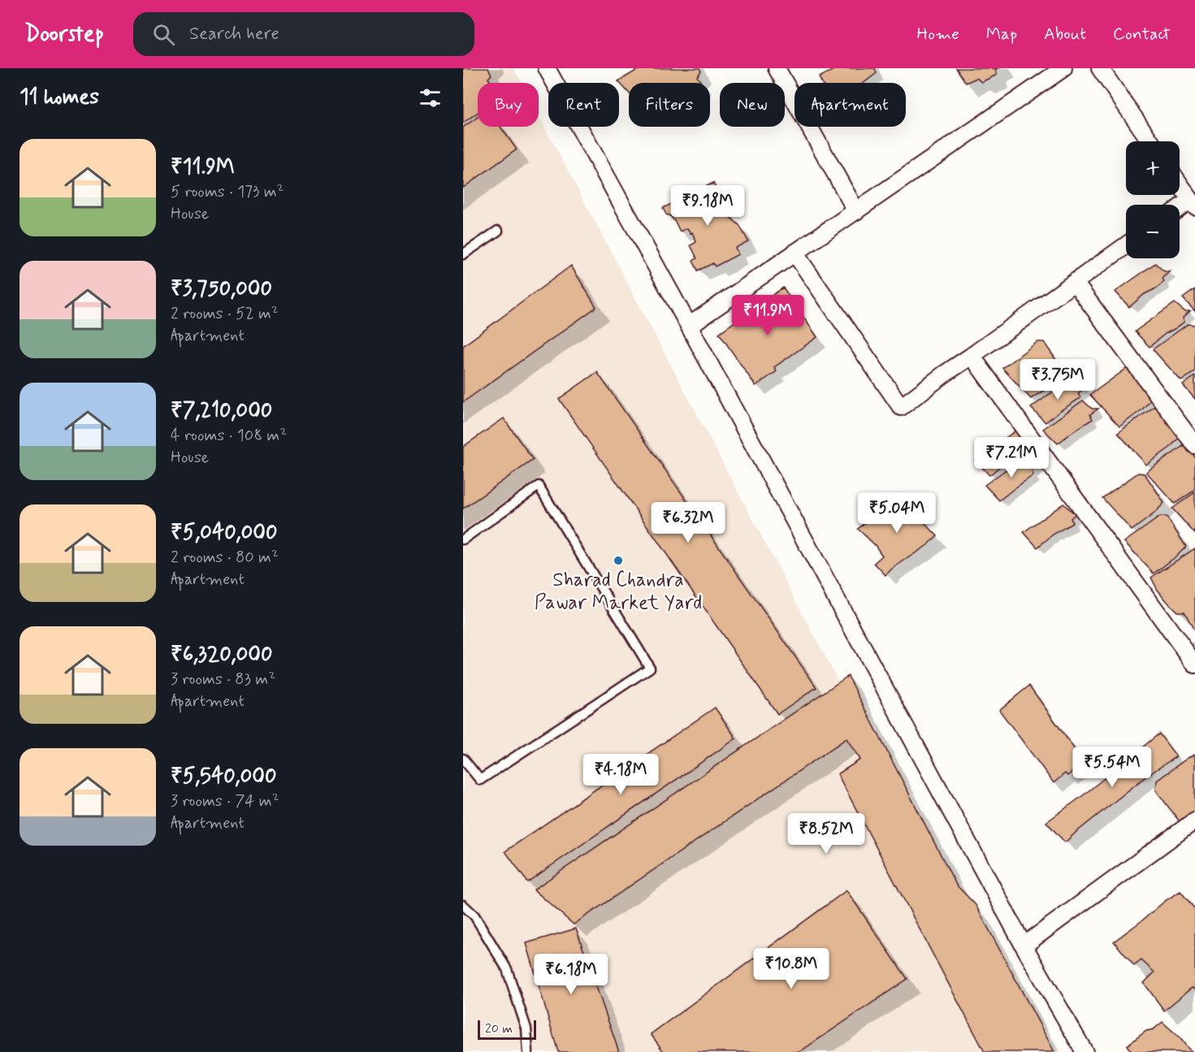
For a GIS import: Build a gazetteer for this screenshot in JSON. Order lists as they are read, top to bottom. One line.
{"places":["Sharad Chandra Pawar Market Yard"],"scale_bar":"20 m","page":{"header":"Doorstep","search":"Search here","nav":["Home","Map","About","Contact"],"heading":"11 homes","chip":["Buy","Rent","Filters","New","Apartment"],"list":[{"name":"₹11.9M","note":"5 rooms · 173 m² · House"},{"name":"₹3,750,000","note":"2 rooms · 52 m² · Apartment"},{"name":"₹7,210,000","note":"4 rooms · 108 m² · House"},{"name":"₹5,040,000","note":"2 rooms · 80 m² · Apartment"},{"name":"₹6,320,000","note":"3 rooms · 83 m² · Apartment"},{"name":"₹5,540,000","note":"3 rooms · 74 m² · Apartment"}],"map_buttons":["+","−"],"price":["₹9.18M","₹11.9M","₹3.75M","₹7.21M","₹5.04M","₹6.32M","₹5.54M","₹4.18M","₹8.52M","₹10.8M","₹6.18M"],"scale":"20 m"}}
